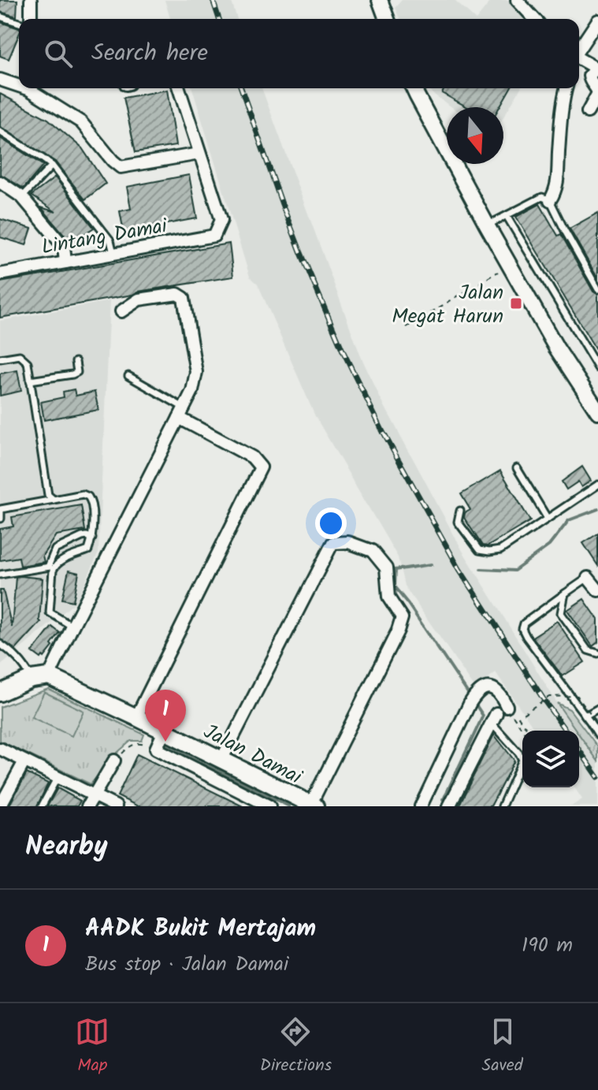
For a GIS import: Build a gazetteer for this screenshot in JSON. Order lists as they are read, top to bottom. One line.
{"streets":{"main road":["Jalan Damai"],"street":["Lintang Damai"]},"places":{"transit":["Jalan Megat Harun"]},"north":"bottom","page":{"search":"Search here","pins":"1","heading":"Nearby","list":[{"mark":"1","name":"AADK Bukit Mertajam","note":"Bus stop · Jalan Damai","value":"190 m"}],"nav":["Map","Directions","Saved"]}}
